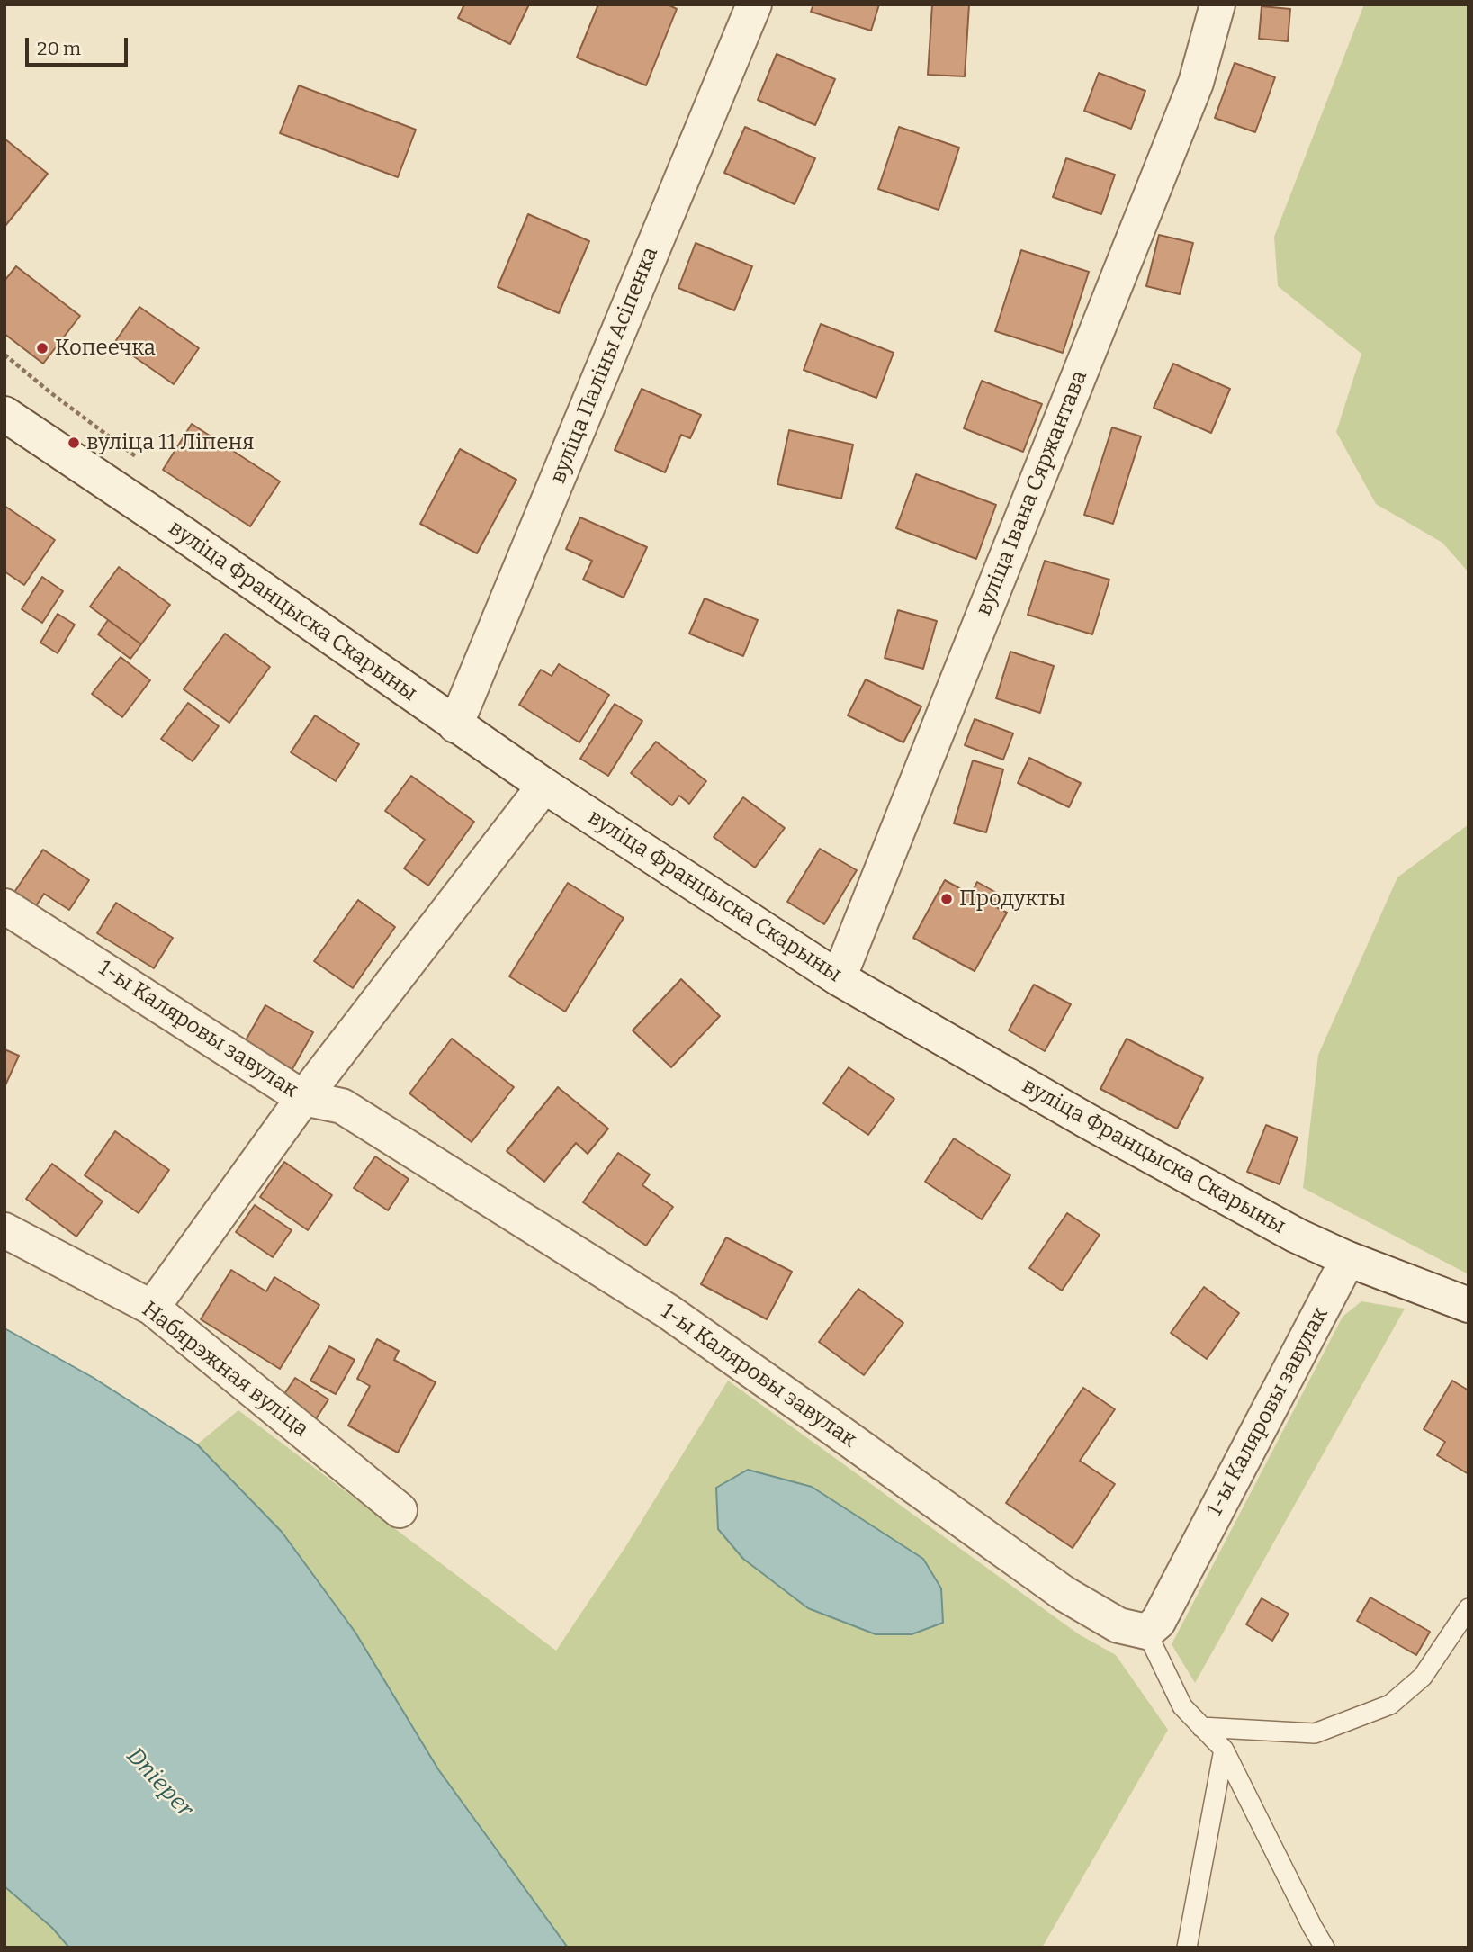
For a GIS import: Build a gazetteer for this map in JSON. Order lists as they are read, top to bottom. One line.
{"streets":{"street":["вуліца Паліны Асіпенка","вуліца Івана Сяржантава","вуліца Францыска Скарыны","1-ы Каляровы завулак","Набярэжная вуліца"]},"crossings":[["вуліца Паліны Асіпенка","вуліца Францыска Скарыны"],["вуліца Івана Сяржантава","вуліца Францыска Скарыны"],["вуліца Францыска Скарыны","1-ы Каляровы завулак"]],"water":["Dnieper"],"places":["Копеечка","вуліца 11 Ліпеня","Продукты"],"scale_bar":"20 m"}
